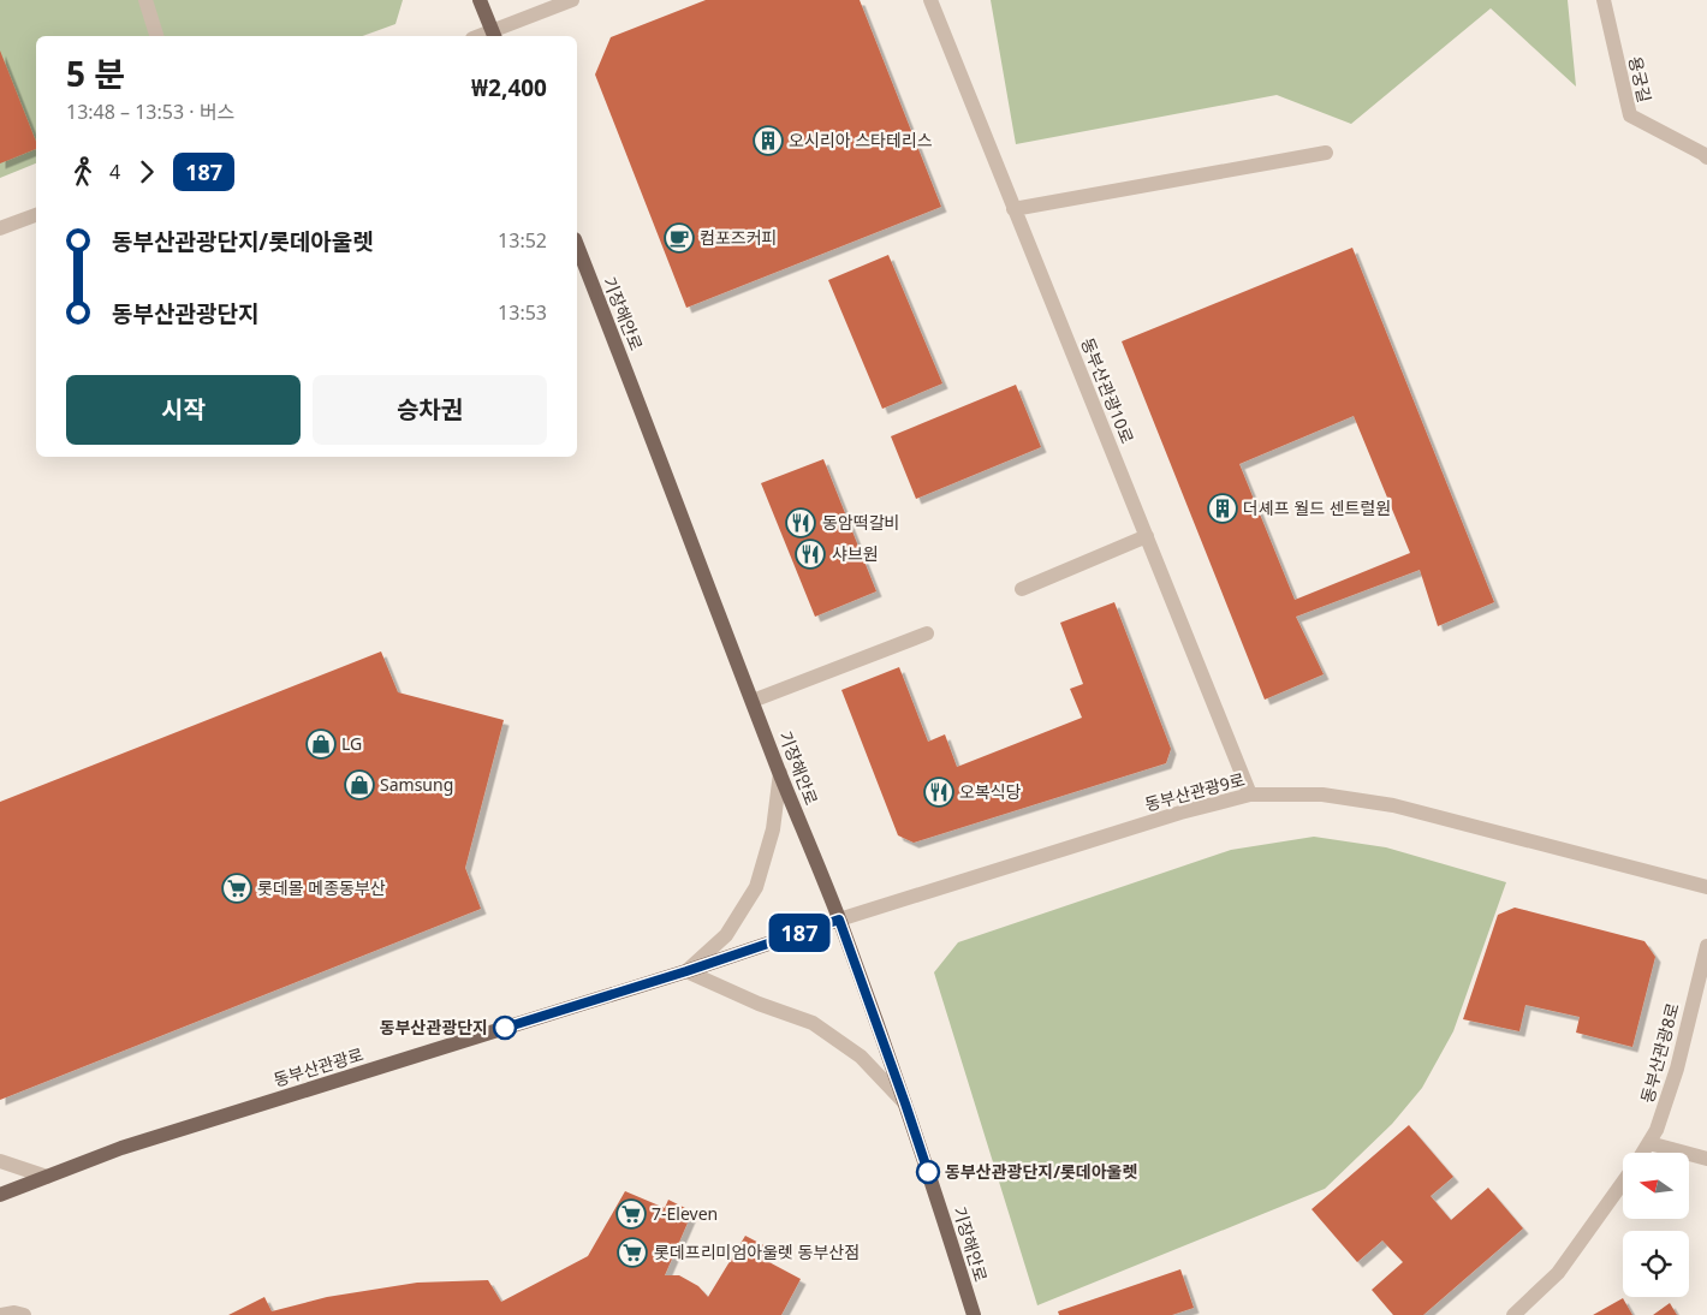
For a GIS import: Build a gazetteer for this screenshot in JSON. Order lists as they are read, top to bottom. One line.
{"streets":{"main road":["기장해안로","동부산관광로"],"street":["용궁길","동부산관광10로","동부산관광9로","동부산관광8로"]},"crossings":[["기장해안로","동부산관광9로"],["기장해안로","동부산관광로"],["동부산관광10로","동부산관광9로"],["동부산관광9로","동부산관광로"]],"places":{"building":["오시리아 스타테리스","더셰프 월드 센트럴원"],"cafe":["컴포즈커피"],"restaurant":["동암떡갈비","샤브원","오복식당"],"shop":["LG","Samsung"],"supermarket":["롯데몰 메종동부산","7-Eleven","롯데프리미엄아울렛 동부산점"],"other":["동부산관광단지","동부산관광단지/롯데아울렛"]},"lines":["bus line 187"],"north":"left","page":{"on_map":"187","heading":["5 분","13:48 – 13:53 · 버스","₩2,400"],"legs":["4","187"],"list":[{"name":"동부산관광단지/롯데아울렛","value":"13:52"},{"name":"동부산관광단지","value":"13:53"}],"buttons":["시작","승차권"]}}
